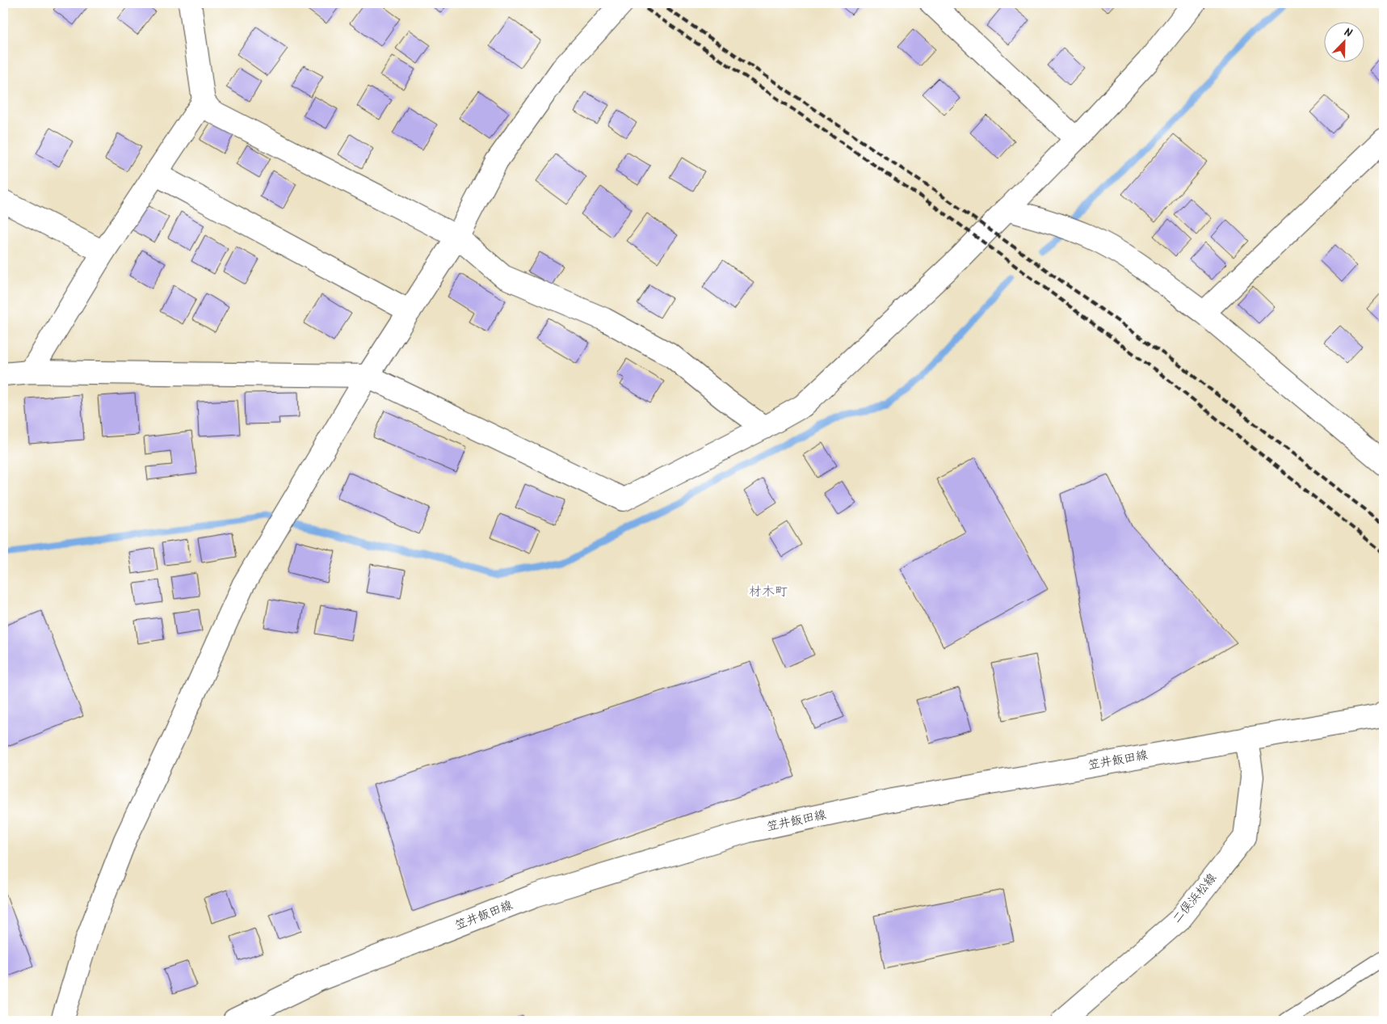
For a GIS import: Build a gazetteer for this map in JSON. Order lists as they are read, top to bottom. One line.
{"streets":{"street":["笠井飯田線","二俣浜松線"]},"crossings":[["笠井飯田線","二俣浜松線"]],"districts":["材木町"],"north":"top right"}
